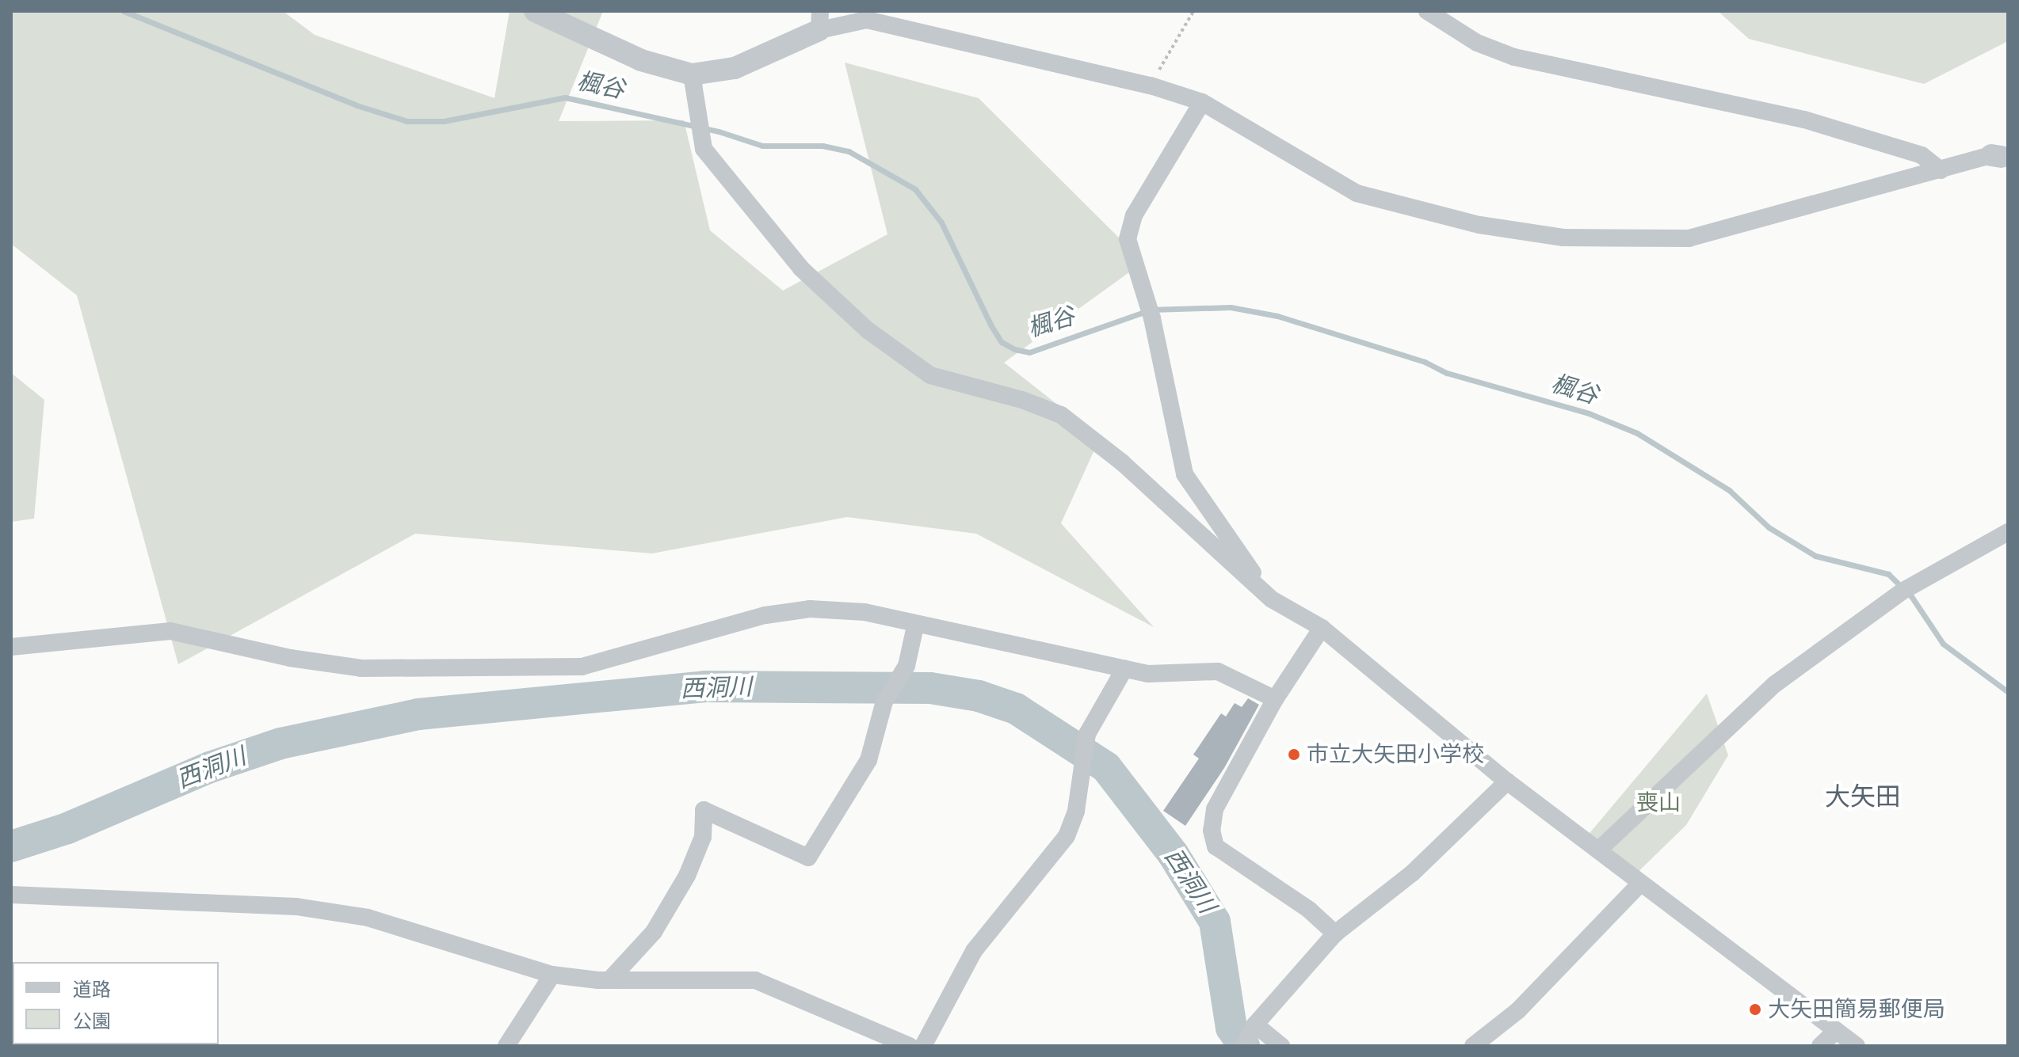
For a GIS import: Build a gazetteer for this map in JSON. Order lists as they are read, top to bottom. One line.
{"districts":["大矢田"],"water":["楓谷","西洞川"],"parks":["喪山"],"places":["市立大矢田小学校","大矢田簡易郵便局"],"legend":["道路","公園"]}
